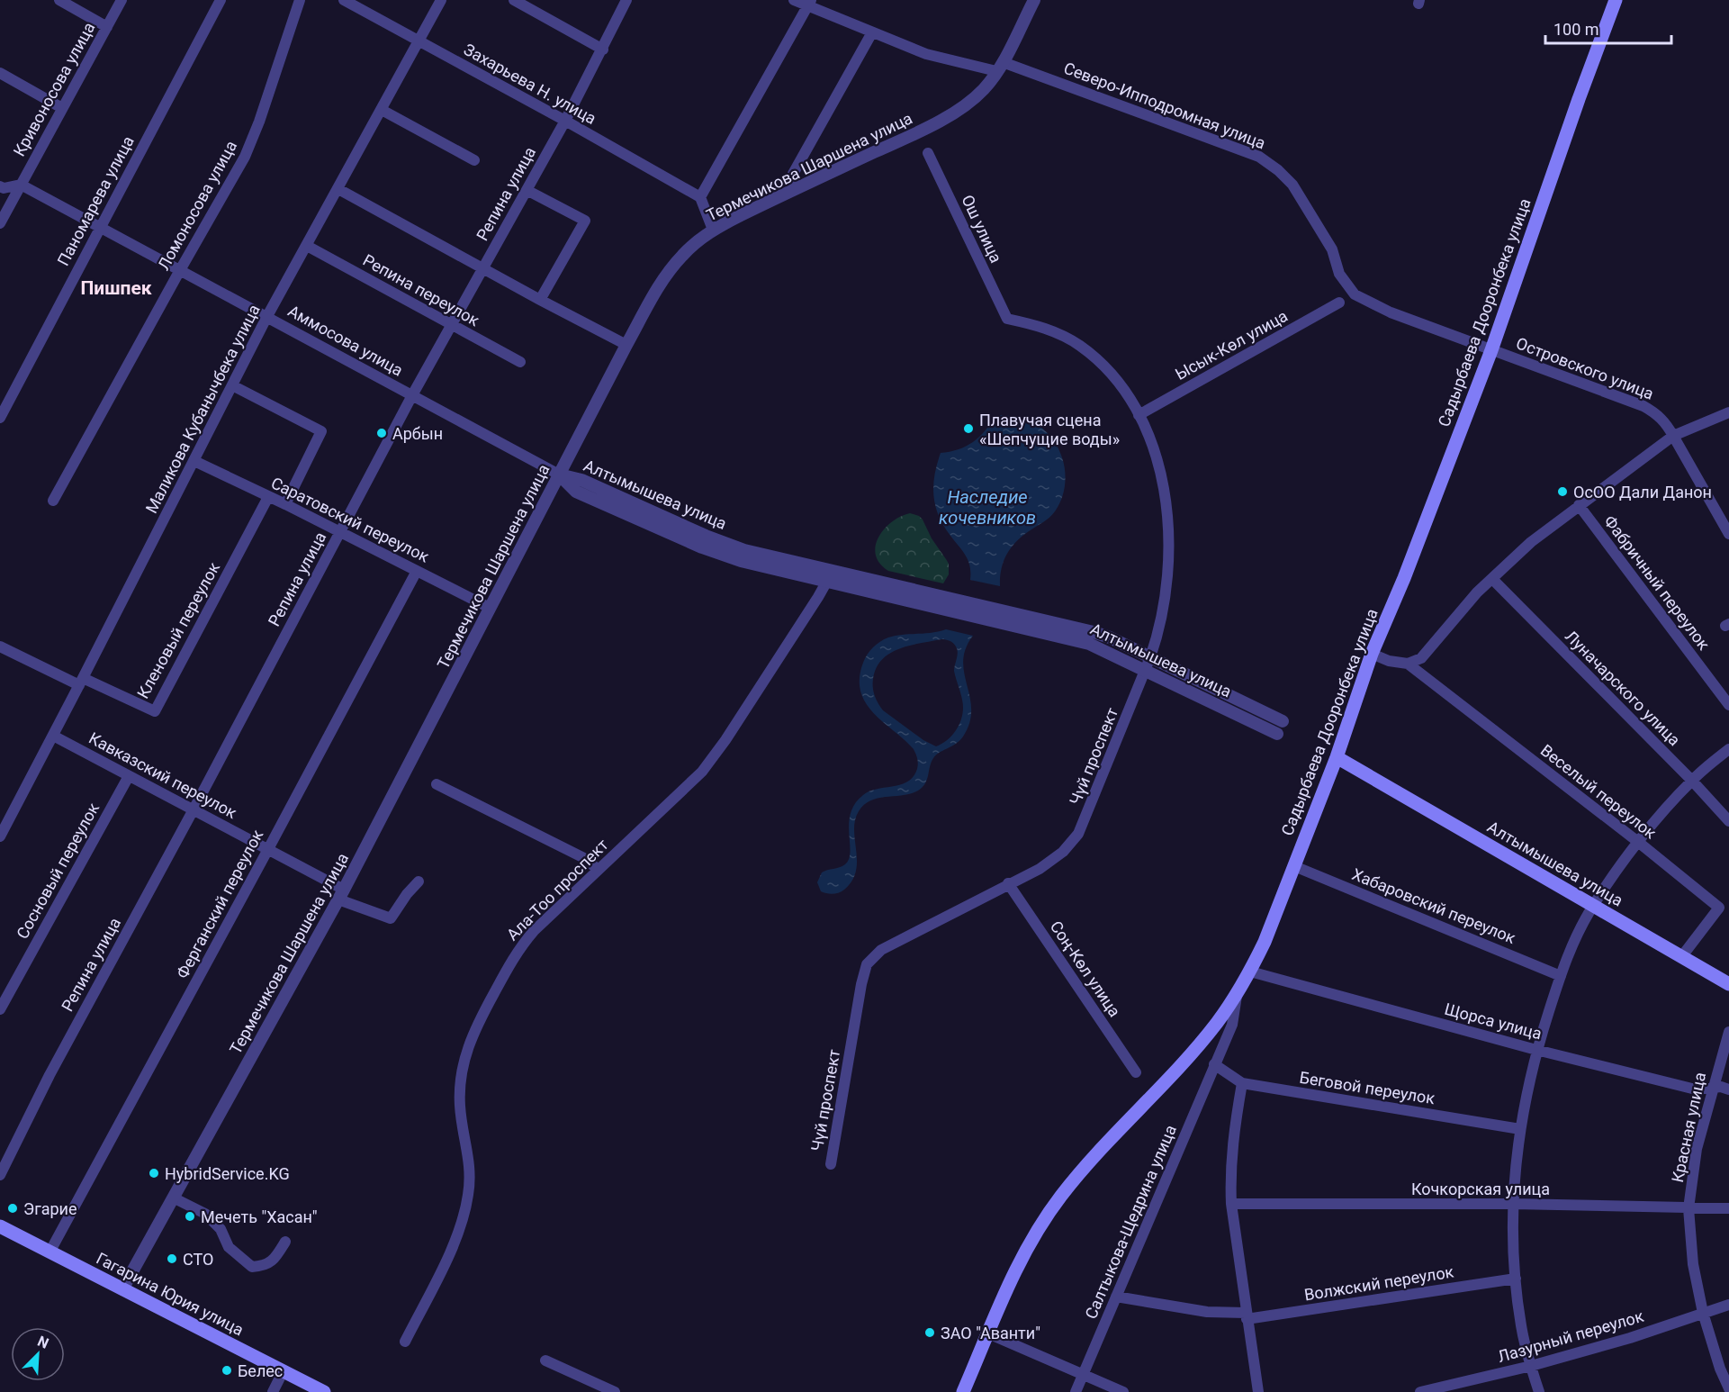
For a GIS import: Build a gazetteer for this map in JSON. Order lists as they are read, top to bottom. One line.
{"streets":{"main road":["Садырбаева Дооронбека улица","Алтымышева улица","Гагарина Юрия улица"],"street":["Захарьева Н. улица","Кривоносова улица","Северо-Ипподромная улица","Термечикова Шаршена улица","Репина улица","Паномарева улица","Ломоносова улица","Ош улица","Репина переулок","Аммосова улица","Ысык-Көл улица","Островского улица","Маликова Кубанычбека улица","Саратовский переулок","Фабричный переулок","Кленовый переулок","Луначарского улица","Чүй проспект","Кавказский переулок","Веселый переулок","Сосновый переулок","Ала-Тоо проспект","Ферганский переулок","Хабаровский переулок","Соң-Көл улица","Щорса улица","Беговой переулок","Красная улица","Кочкорская улица","Салтыкова-Щедрина улица","Волжский переулок","Лазурный переулок"]},"crossings":[["Захарьева Н. улица","Репина улица"],["Захарьева Н. улица","Маликова Кубанычбека улица"],["Кривоносова улица","Аммосова улица"],["Северо-Ипподромная улица","Термечикова Шаршена улица"],["Северо-Ипподромная улица","Садырбаева Дооронбека улица"],["Северо-Ипподромная улица","Островского улица"],["Термечикова Шаршена улица","Аммосова улица"],["Термечикова Шаршена улица","Алтымышева улица"],["Термечикова Шаршена улица","Саратовский переулок"],["Термечикова Шаршена улица","Кавказский переулок"],["Термечикова Шаршена улица","Гагарина Юрия улица"],["Репина улица","Репина переулок"],["Репина улица","Аммосова улица"],["Репина улица","Саратовский переулок"],["Репина улица","Кавказский переулок"],["Паномарева улица","Аммосова улица"],["Ломоносова улица","Аммосова улица"],["Ош улица","Чүй проспект"],["Репина переулок","Маликова Кубанычбека улица"],["Садырбаева Дооронбека улица","Островского улица"],["Садырбаева Дооронбека улица","Алтымышева улица"],["Садырбаева Дооронбека улица","Хабаровский переулок"],["Садырбаева Дооронбека улица","Щорса улица"],["Садырбаева Дооронбека улица","Салтыкова-Щедрина улица"],["Аммосова улица","Маликова Кубанычбека улица"],["Аммосова улица","Алтымышева улица"],["Ысык-Көл улица","Чүй проспект"],["Маликова Кубанычбека улица","Саратовский переулок"],["Маликова Кубанычбека улица","Кленовый переулок"],["Маликова Кубанычбека улица","Кавказский переулок"],["Алтымышева улица","Чүй проспект"],["Алтымышева улица","Веселый переулок"],["Алтымышева улица","Ала-Тоо проспект"],["Саратовский переулок","Кленовый переулок"],["Саратовский переулок","Ферганский переулок"],["Чүй проспект","Соң-Көл улица"],["Кавказский переулок","Сосновый переулок"],["Кавказский переулок","Ферганский переулок"],["Ферганский переулок","Гагарина Юрия улица"],["Щорса улица","Красная улица"],["Беговой переулок","Салтыкова-Щедрина улица"],["Красная улица","Кочкорская улица"],["Красная улица","Лазурный переулок"],["Салтыкова-Щедрина улица","Волжский переулок"]],"districts":["Пишпек"],"water":["Наследие кочевников"],"places":["Плавучая сцена «Шепчущие воды»","Арбын","ОсОО Дали Данон","HybridService.KG","Эгарие","Мечеть \"Хасан\"","СТО","ЗАО \"Аванти\"","Белес"],"scale_bar":"100 m","north":"top right"}
